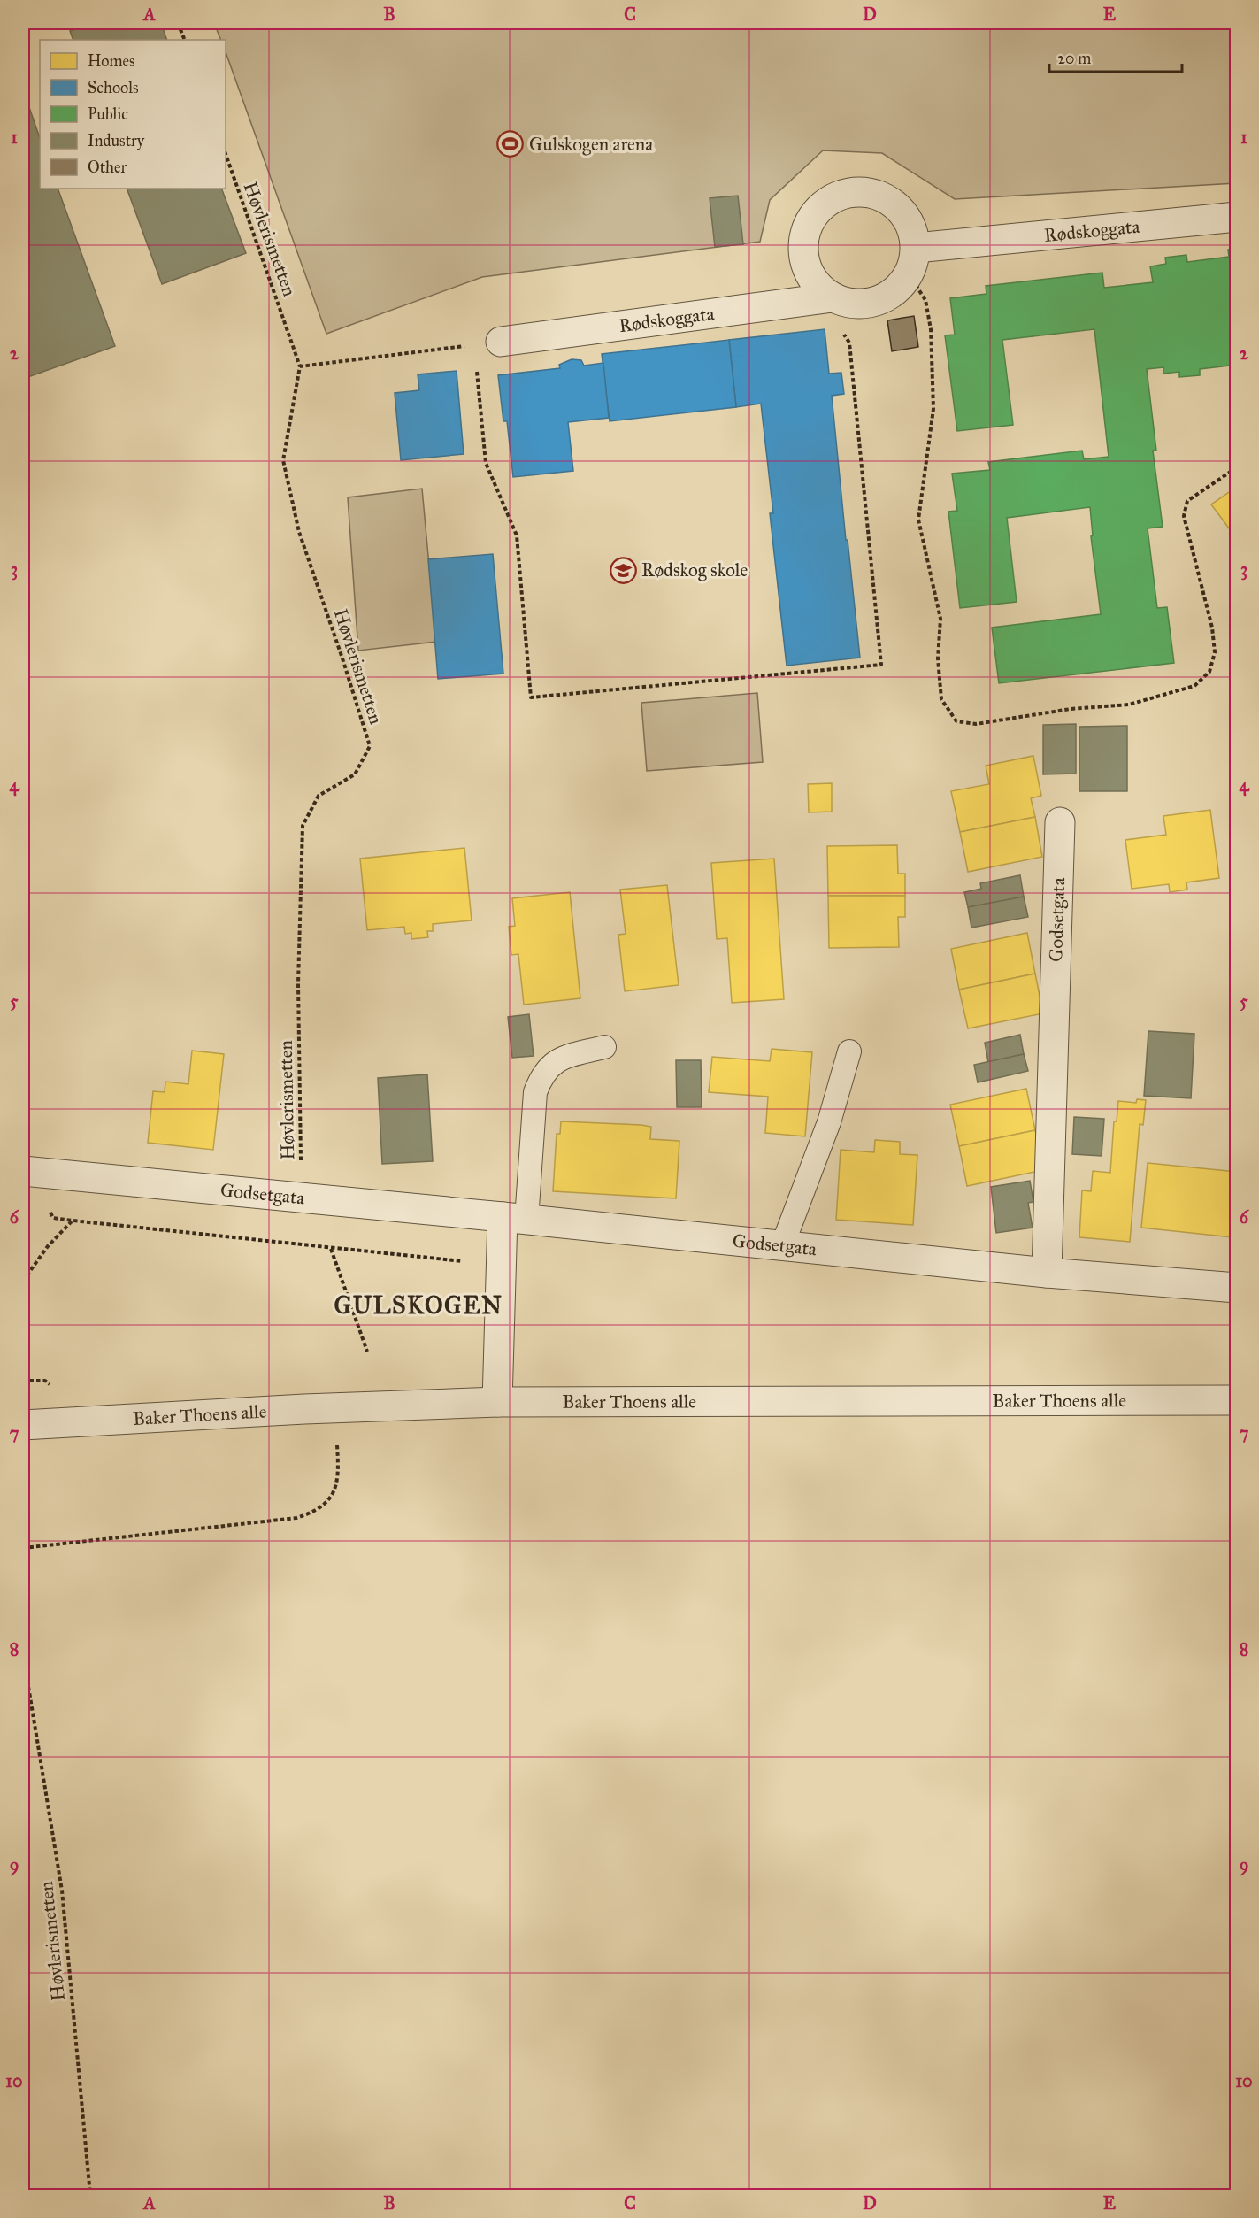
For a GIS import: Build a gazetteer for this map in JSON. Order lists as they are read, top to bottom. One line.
{"streets":{"street":["Rødskoggata","Godsetgata","Baker Thoens alle"],"path":["Høvlerismetten"]},"districts":["GULSKOGEN"],"places":{"sports":["Gulskogen arena"],"school or university":["Rødskog skole"]},"legend":["Homes","Schools","Public","Industry","Other"],"scale_bar":"20 m","grid":{"columns":["A","B","C","D","E"],"rows":["1","2","3","4","5","6","7","8","9","10"]}}
